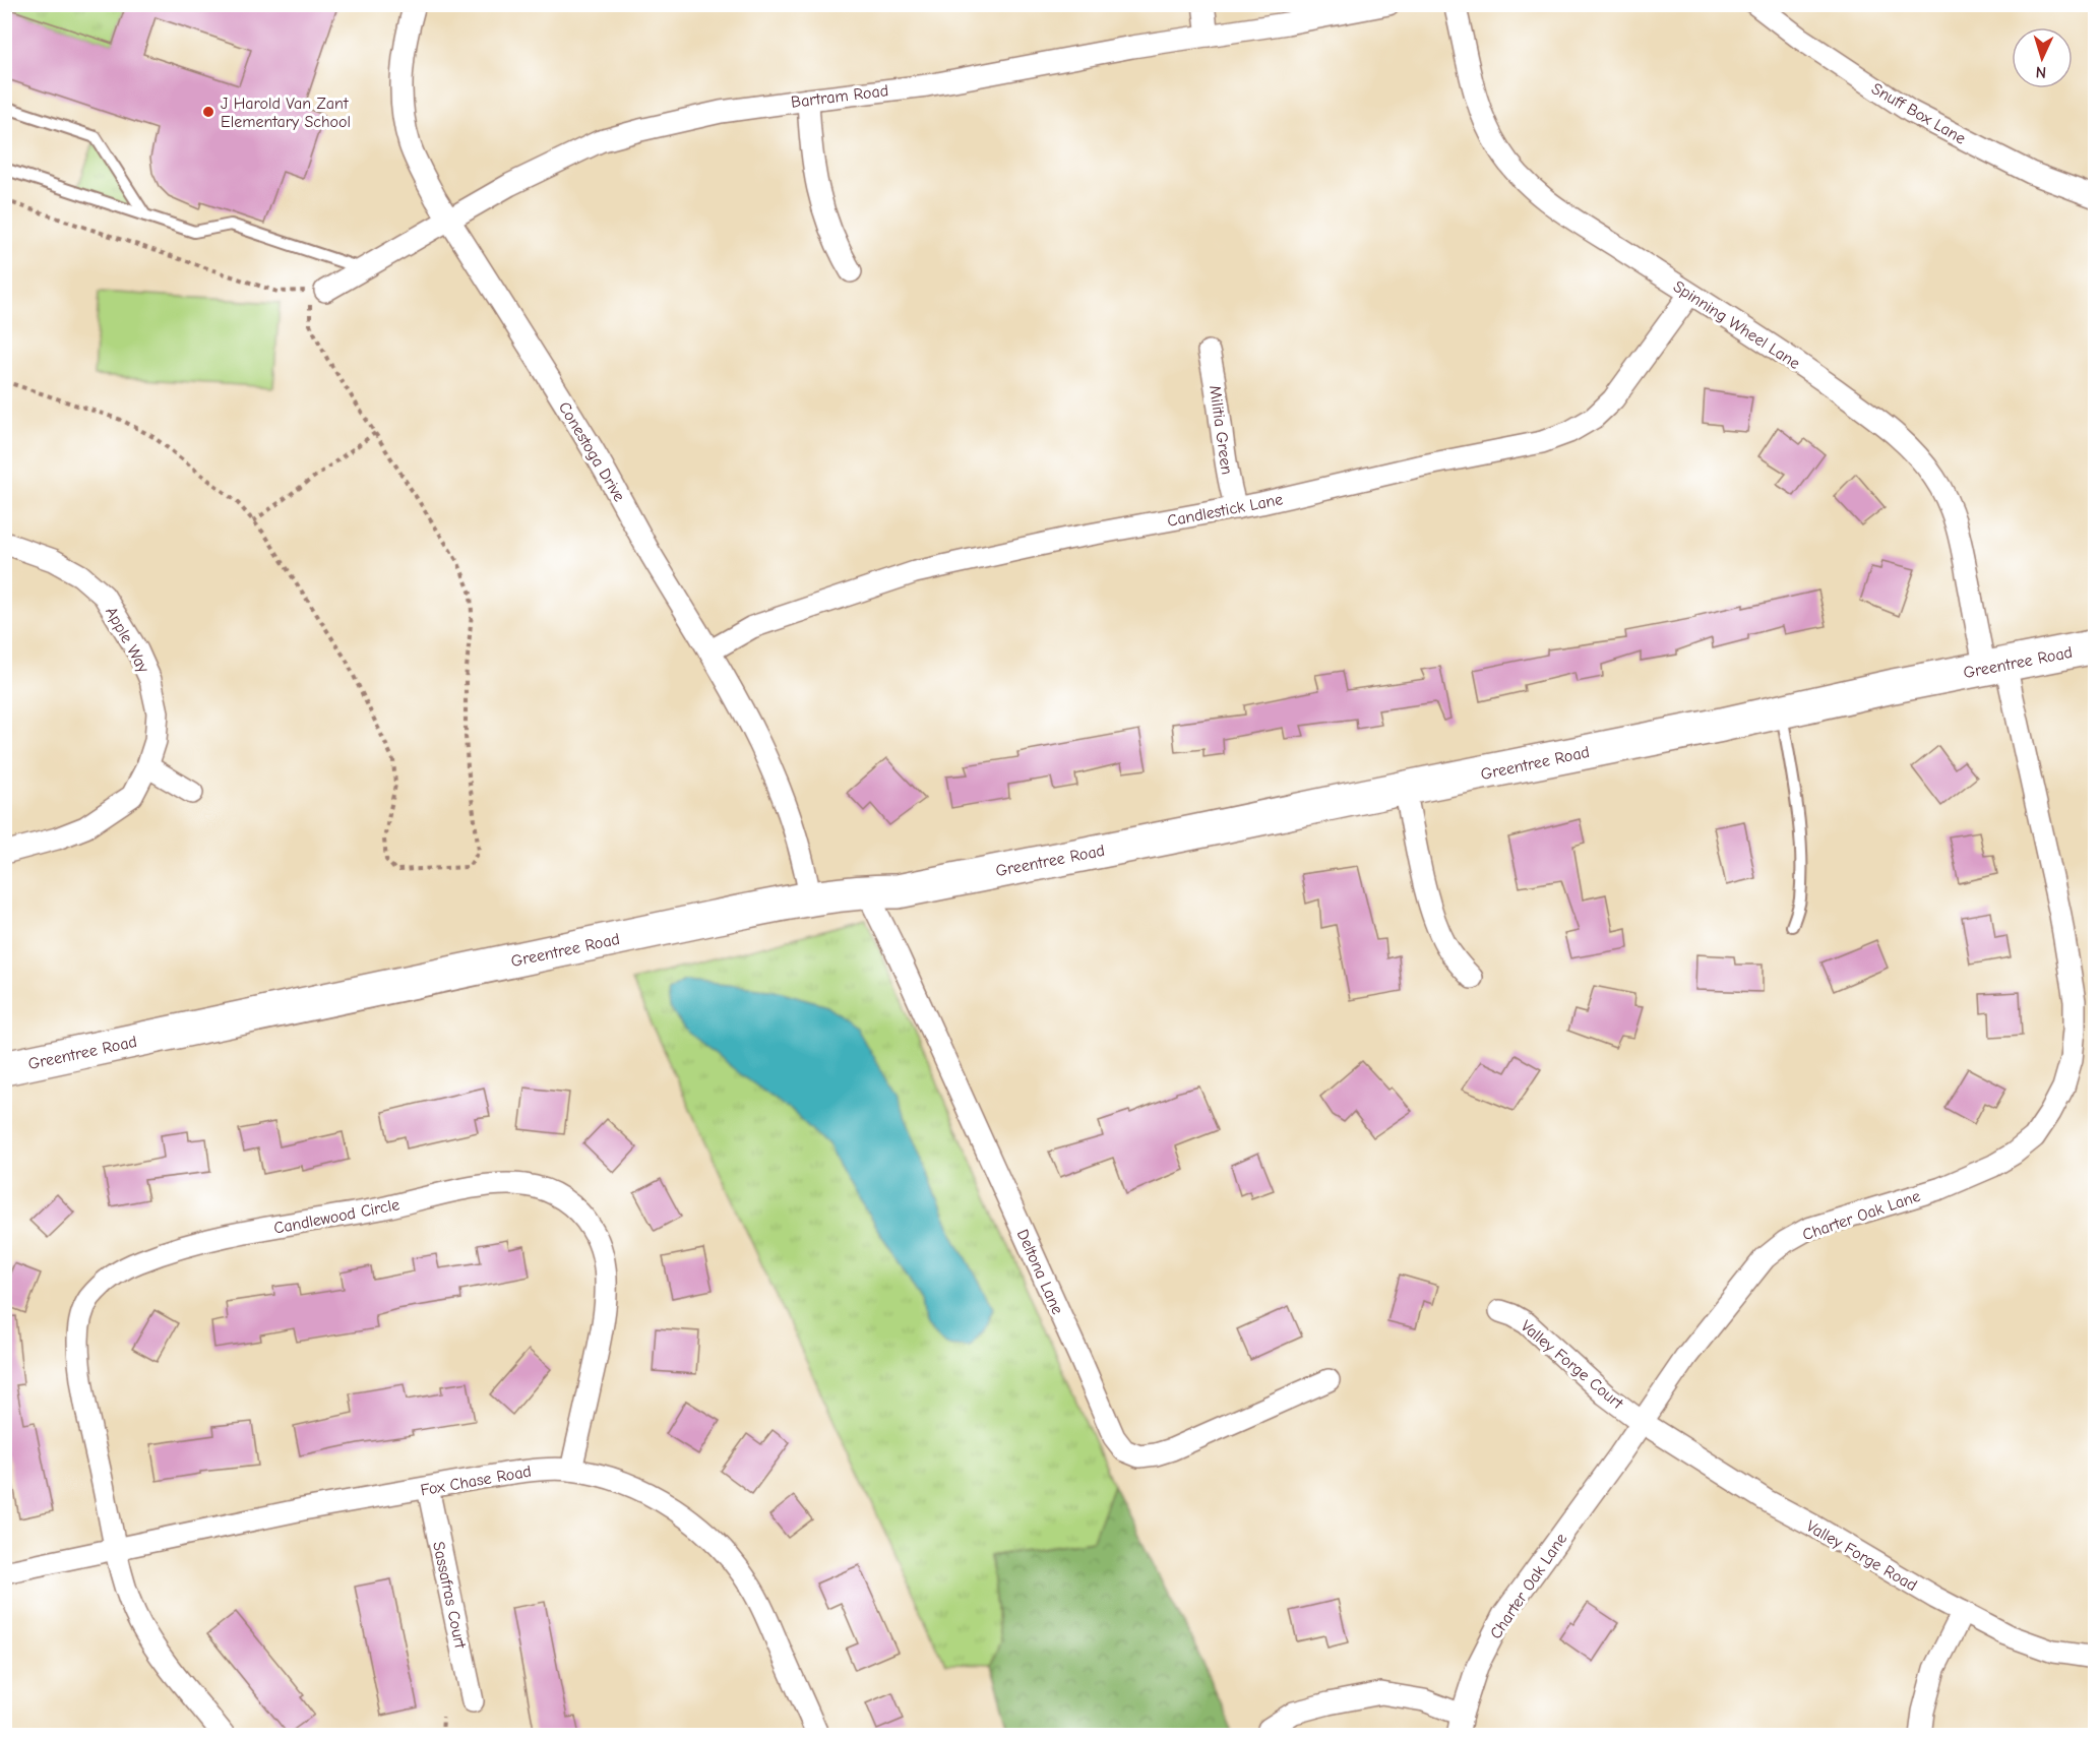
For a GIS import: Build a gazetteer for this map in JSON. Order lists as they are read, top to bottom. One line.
{"streets":{"main road":["Greentree Road"],"street":["Bartram Road","Snuff Box Lane","Spinning Wheel Lane","Militia Green","Conestoga Drive","Candlestick Lane","Apple Way","Charter Oak Lane","Candlewood Circle","Deltona Lane","Valley Forge Court","Fox Chase Road","Valley Forge Road","Sassafras Court"]},"crossings":[["Bartram Road","Conestoga Drive"],["Spinning Wheel Lane","Candlestick Lane"],["Spinning Wheel Lane","Greentree Road"],["Spinning Wheel Lane","Charter Oak Lane"],["Militia Green","Candlestick Lane"],["Conestoga Drive","Candlestick Lane"],["Conestoga Drive","Greentree Road"],["Greentree Road","Charter Oak Lane"],["Greentree Road","Deltona Lane"],["Charter Oak Lane","Valley Forge Court"],["Charter Oak Lane","Valley Forge Road"],["Candlewood Circle","Fox Chase Road"],["Valley Forge Court","Valley Forge Road"],["Fox Chase Road","Sassafras Court"]],"places":["J Harold Van Zant Elementary School"],"north":"bottom"}
